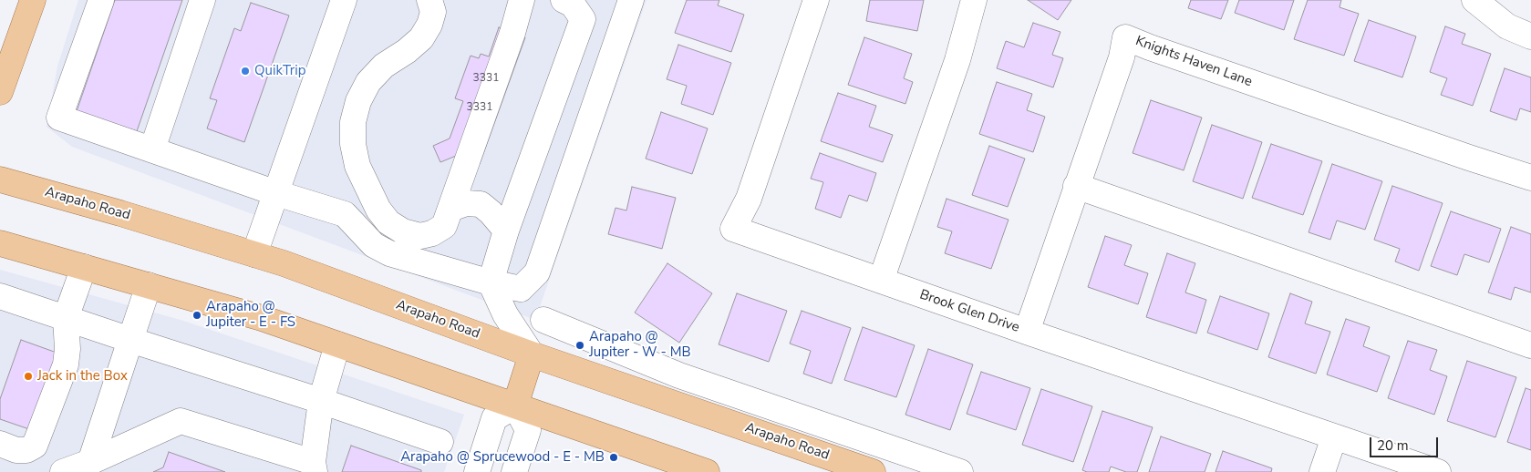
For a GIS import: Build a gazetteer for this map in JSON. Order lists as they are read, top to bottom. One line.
{"streets":{"main road":["Arapaho Road"],"street":["Knights Haven Lane","Brook Glen Drive"]},"crossings":[["Knights Haven Lane","Brook Glen Drive"]],"places":["QuikTrip","Arapaho @ Jupiter - E - FS","Arapaho @ Jupiter - W - MB","Jack in the Box","Arapaho @ Sprucewood - E - MB"],"house_numbers":["3331","3331"],"scale_bar":"20 m"}
